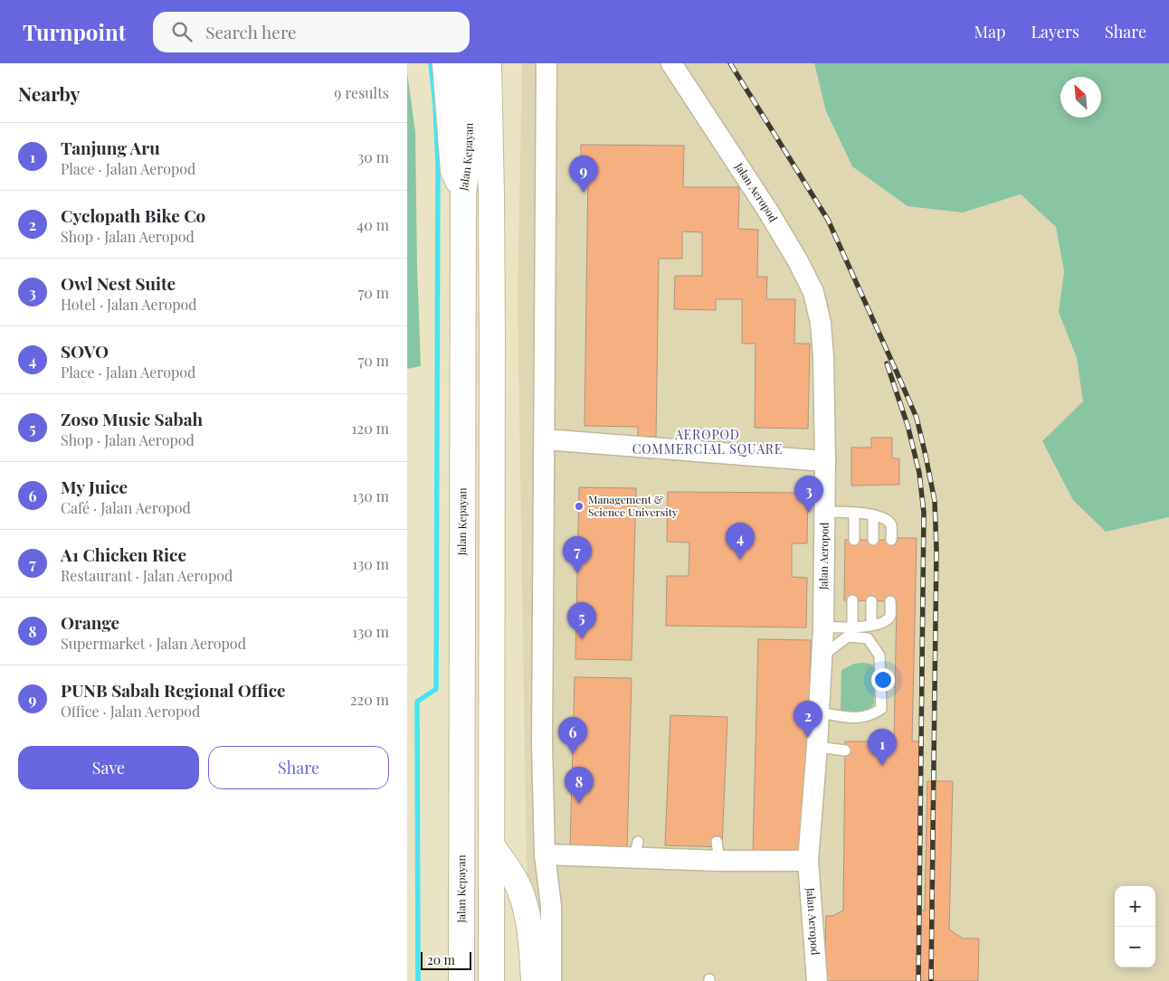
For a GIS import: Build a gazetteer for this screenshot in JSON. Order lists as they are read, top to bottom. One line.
{"streets":{"highway":["Jalan Kepayan"],"street":["Jalan Aeropod"]},"districts":["AEROPOD COMMERCIAL SQUARE"],"places":["Management & Science University"],"scale_bar":"20 m","north":"top left","page":{"header":"Turnpoint","search":"Search here","nav":["Map","Layers","Share"],"heading":["Nearby","9 results"],"list":[{"mark":"1","name":"Tanjung Aru","note":"Place · Jalan Aeropod","value":"30 m"},{"mark":"2","name":"Cyclopath Bike Co","note":"Shop · Jalan Aeropod","value":"40 m"},{"mark":"3","name":"Owl Nest Suite","note":"Hotel · Jalan Aeropod","value":"70 m"},{"mark":"4","name":"SOVO","note":"Place · Jalan Aeropod","value":"70 m"},{"mark":"5","name":"Zoso Music Sabah","note":"Shop · Jalan Aeropod","value":"120 m"},{"mark":"6","name":"My Juice","note":"Café · Jalan Aeropod","value":"130 m"},{"mark":"7","name":"A1 Chicken Rice","note":"Restaurant · Jalan Aeropod","value":"130 m"},{"mark":"8","name":"Orange","note":"Supermarket · Jalan Aeropod","value":"130 m"},{"mark":"9","name":"PUNB Sabah Regional Office","note":"Office · Jalan Aeropod","value":"220 m"}],"pins":["9","3","4","7","5","2","6","1","8"],"buttons":["Save","Share"],"map_buttons":["+","−"],"scale":"20 m"}}
